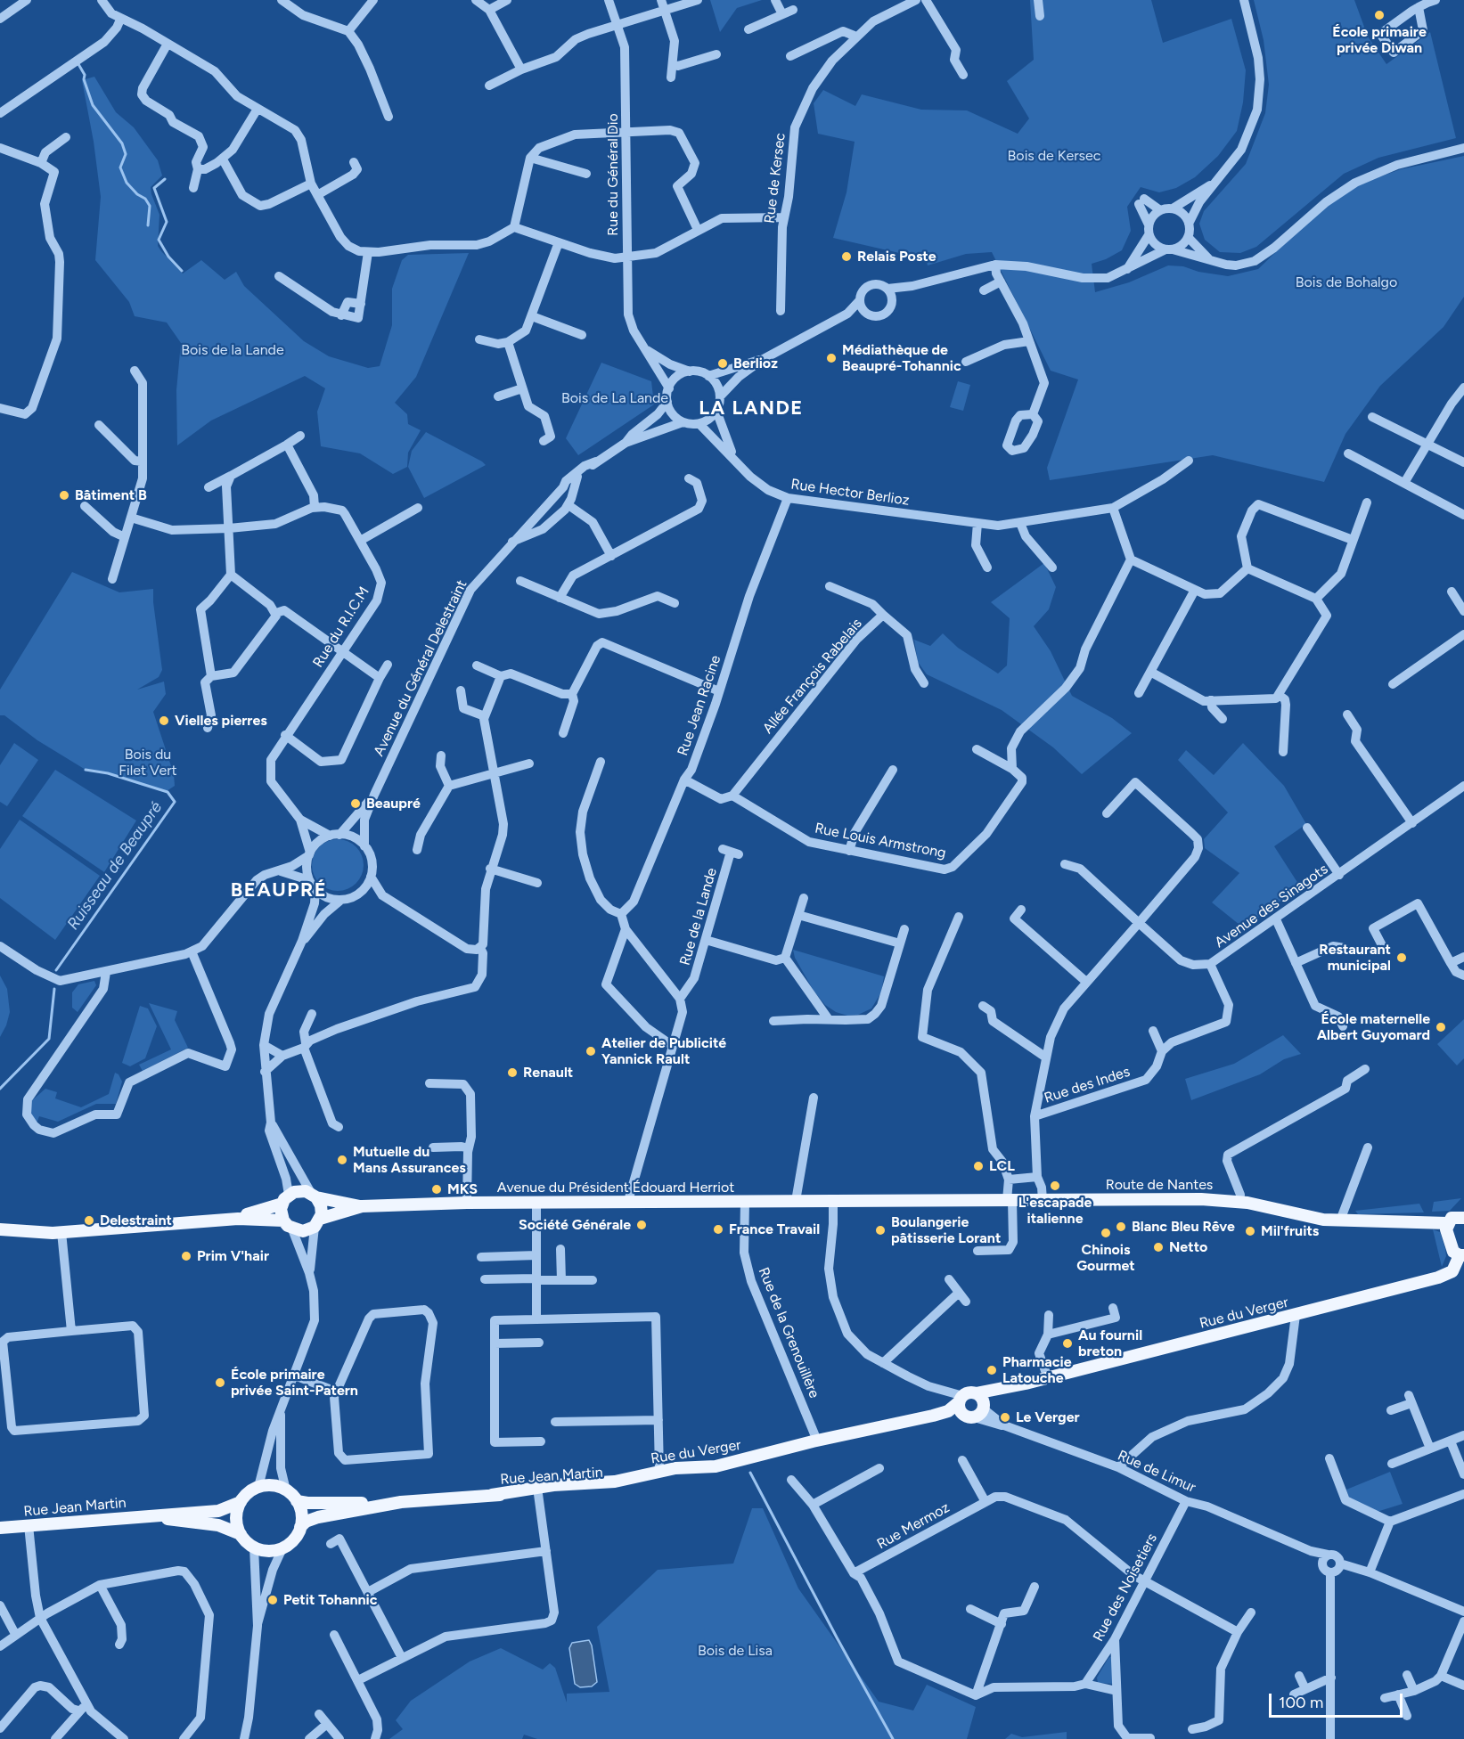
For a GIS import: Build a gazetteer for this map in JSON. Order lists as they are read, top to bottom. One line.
{"streets":{"main road":["Route de Nantes","Avenue du Président Édouard Herriot","Rue du Verger","Rue Jean Martin"],"street":["Rue du Général Dio","Rue de Kersec","Rue Hector Berlioz","Rue du R.I.C.M","Avenue du Général Delestraint","Allée François Rabelais","Rue Jean Racine","Rue Louis Armstrong","Avenue des Sinagots","Rue de la Lande","Rue des Indes","Rue de la Grenouillère","Rue de Limur","Rue Mermoz","Rue des Noisetiers"]},"crossings":[["Rue du Général Dio","Rue Hector Berlioz"],["Rue du Général Dio","Avenue du Général Delestraint"],["Rue Hector Berlioz","Avenue du Général Delestraint"],["Rue Hector Berlioz","Rue Jean Racine"],["Rue du R.I.C.M","Avenue du Général Delestraint"],["Allée François Rabelais","Rue Louis Armstrong"],["Rue Jean Racine","Rue Louis Armstrong"],["Route de Nantes","Avenue du Président Édouard Herriot"],["Avenue du Président Édouard Herriot","Rue de la Grenouillère"],["Rue du Verger","Rue de la Grenouillère"],["Rue du Verger","Rue de Limur"],["Rue du Verger","Rue Jean Martin"],["Rue de Limur","Rue des Noisetiers"],["Rue Mermoz","Rue des Noisetiers"]],"districts":["LA LANDE","BEAUPRÉ"],"water":["Ruisseau de Beaupré"],"parks":["Bois de Kersec","Bois de Bohalgo","Bois de la Lande","Bois de La Lande","Bois du Filet Vert","Bois de Lisa"],"places":["École primaire privée Diwan","Relais Poste","Médiathèque de Beaupré-Tohannic","Berlioz","Bâtiment B","Vielles pierres","Beaupré","Restaurant municipal","École maternelle Albert Guyomard","Atelier de Publicité Yannick Rault","Renault","Mutuelle du Mans Assurances","LCL","L'escapade italienne","MKS","Delestraint","Société Générale","Blanc Bleu Rêve","France Travail","Boulangerie pâtisserie Lorant","Mil'fruits","Chinois Gourmet","Netto","Prim V'hair","Au fournil breton","Pharmacie Latouche","École primaire privée Saint-Patern","Le Verger","Petit Tohannic"],"scale_bar":"100 m"}
